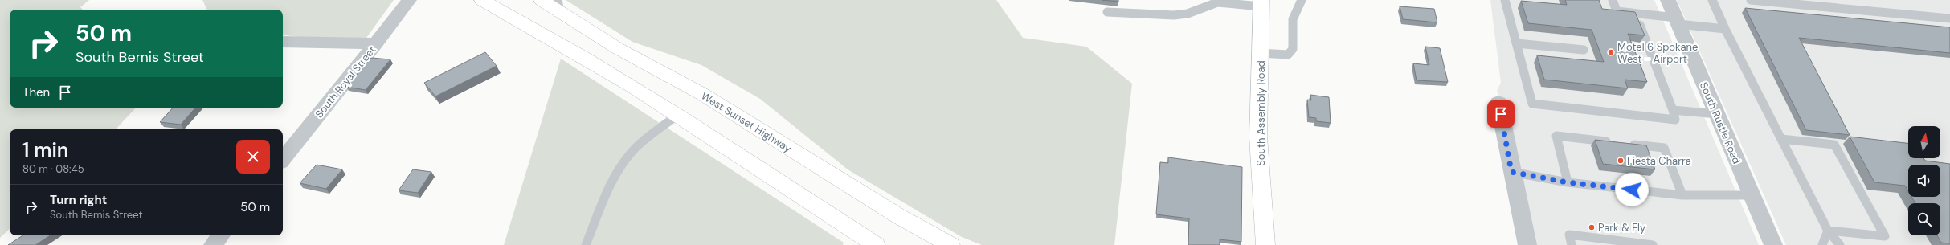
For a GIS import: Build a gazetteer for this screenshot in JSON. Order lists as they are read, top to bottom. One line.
{"streets":{"main road":["South Assembly Road","West Sunset Highway"],"street":["South Royal Street","South Rustle Road"]},"places":["Motel 6 Spokane West - Airport","Fiesta Charra","Park & Fly"],"north":"top","page":{"turn":["50 m","South Bemis Street"],"then":"Then","heading":["1 min","80 m · 08:45"],"list":[{"name":"Turn right","note":"South Bemis Street","value":"50 m"}]}}
